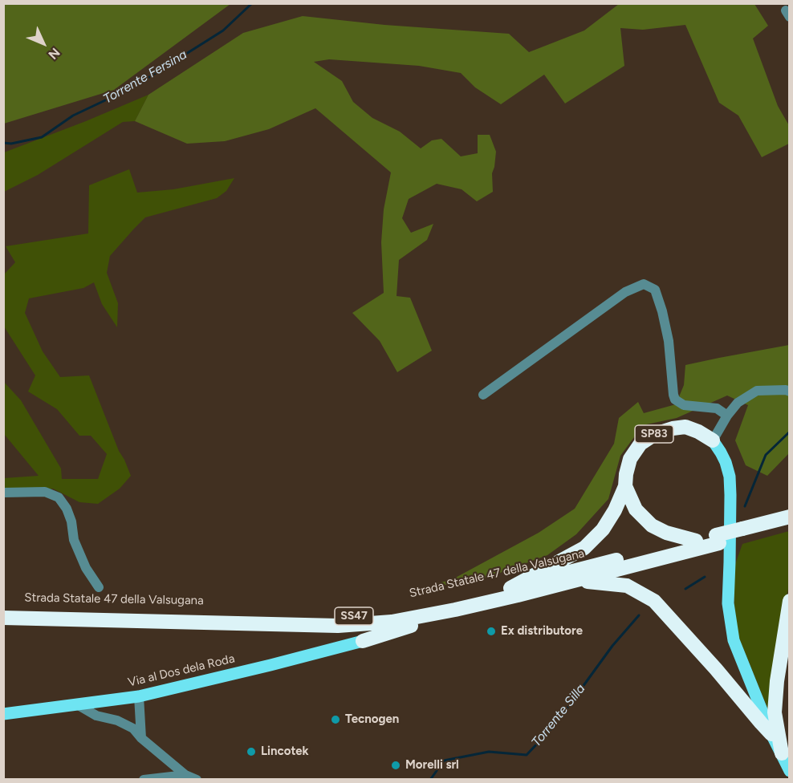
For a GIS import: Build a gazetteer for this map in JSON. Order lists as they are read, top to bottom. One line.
{"streets":{"highway":["SP83","Strada Statale 47 della Valsugana","SS47"],"main road":["Via al Dos dela Roda"]},"water":["Torrente Fersina","Torrente Silla"],"places":["Ex distributore","Tecnogen","Lincotek","Morelli srl"],"north":"bottom right"}
